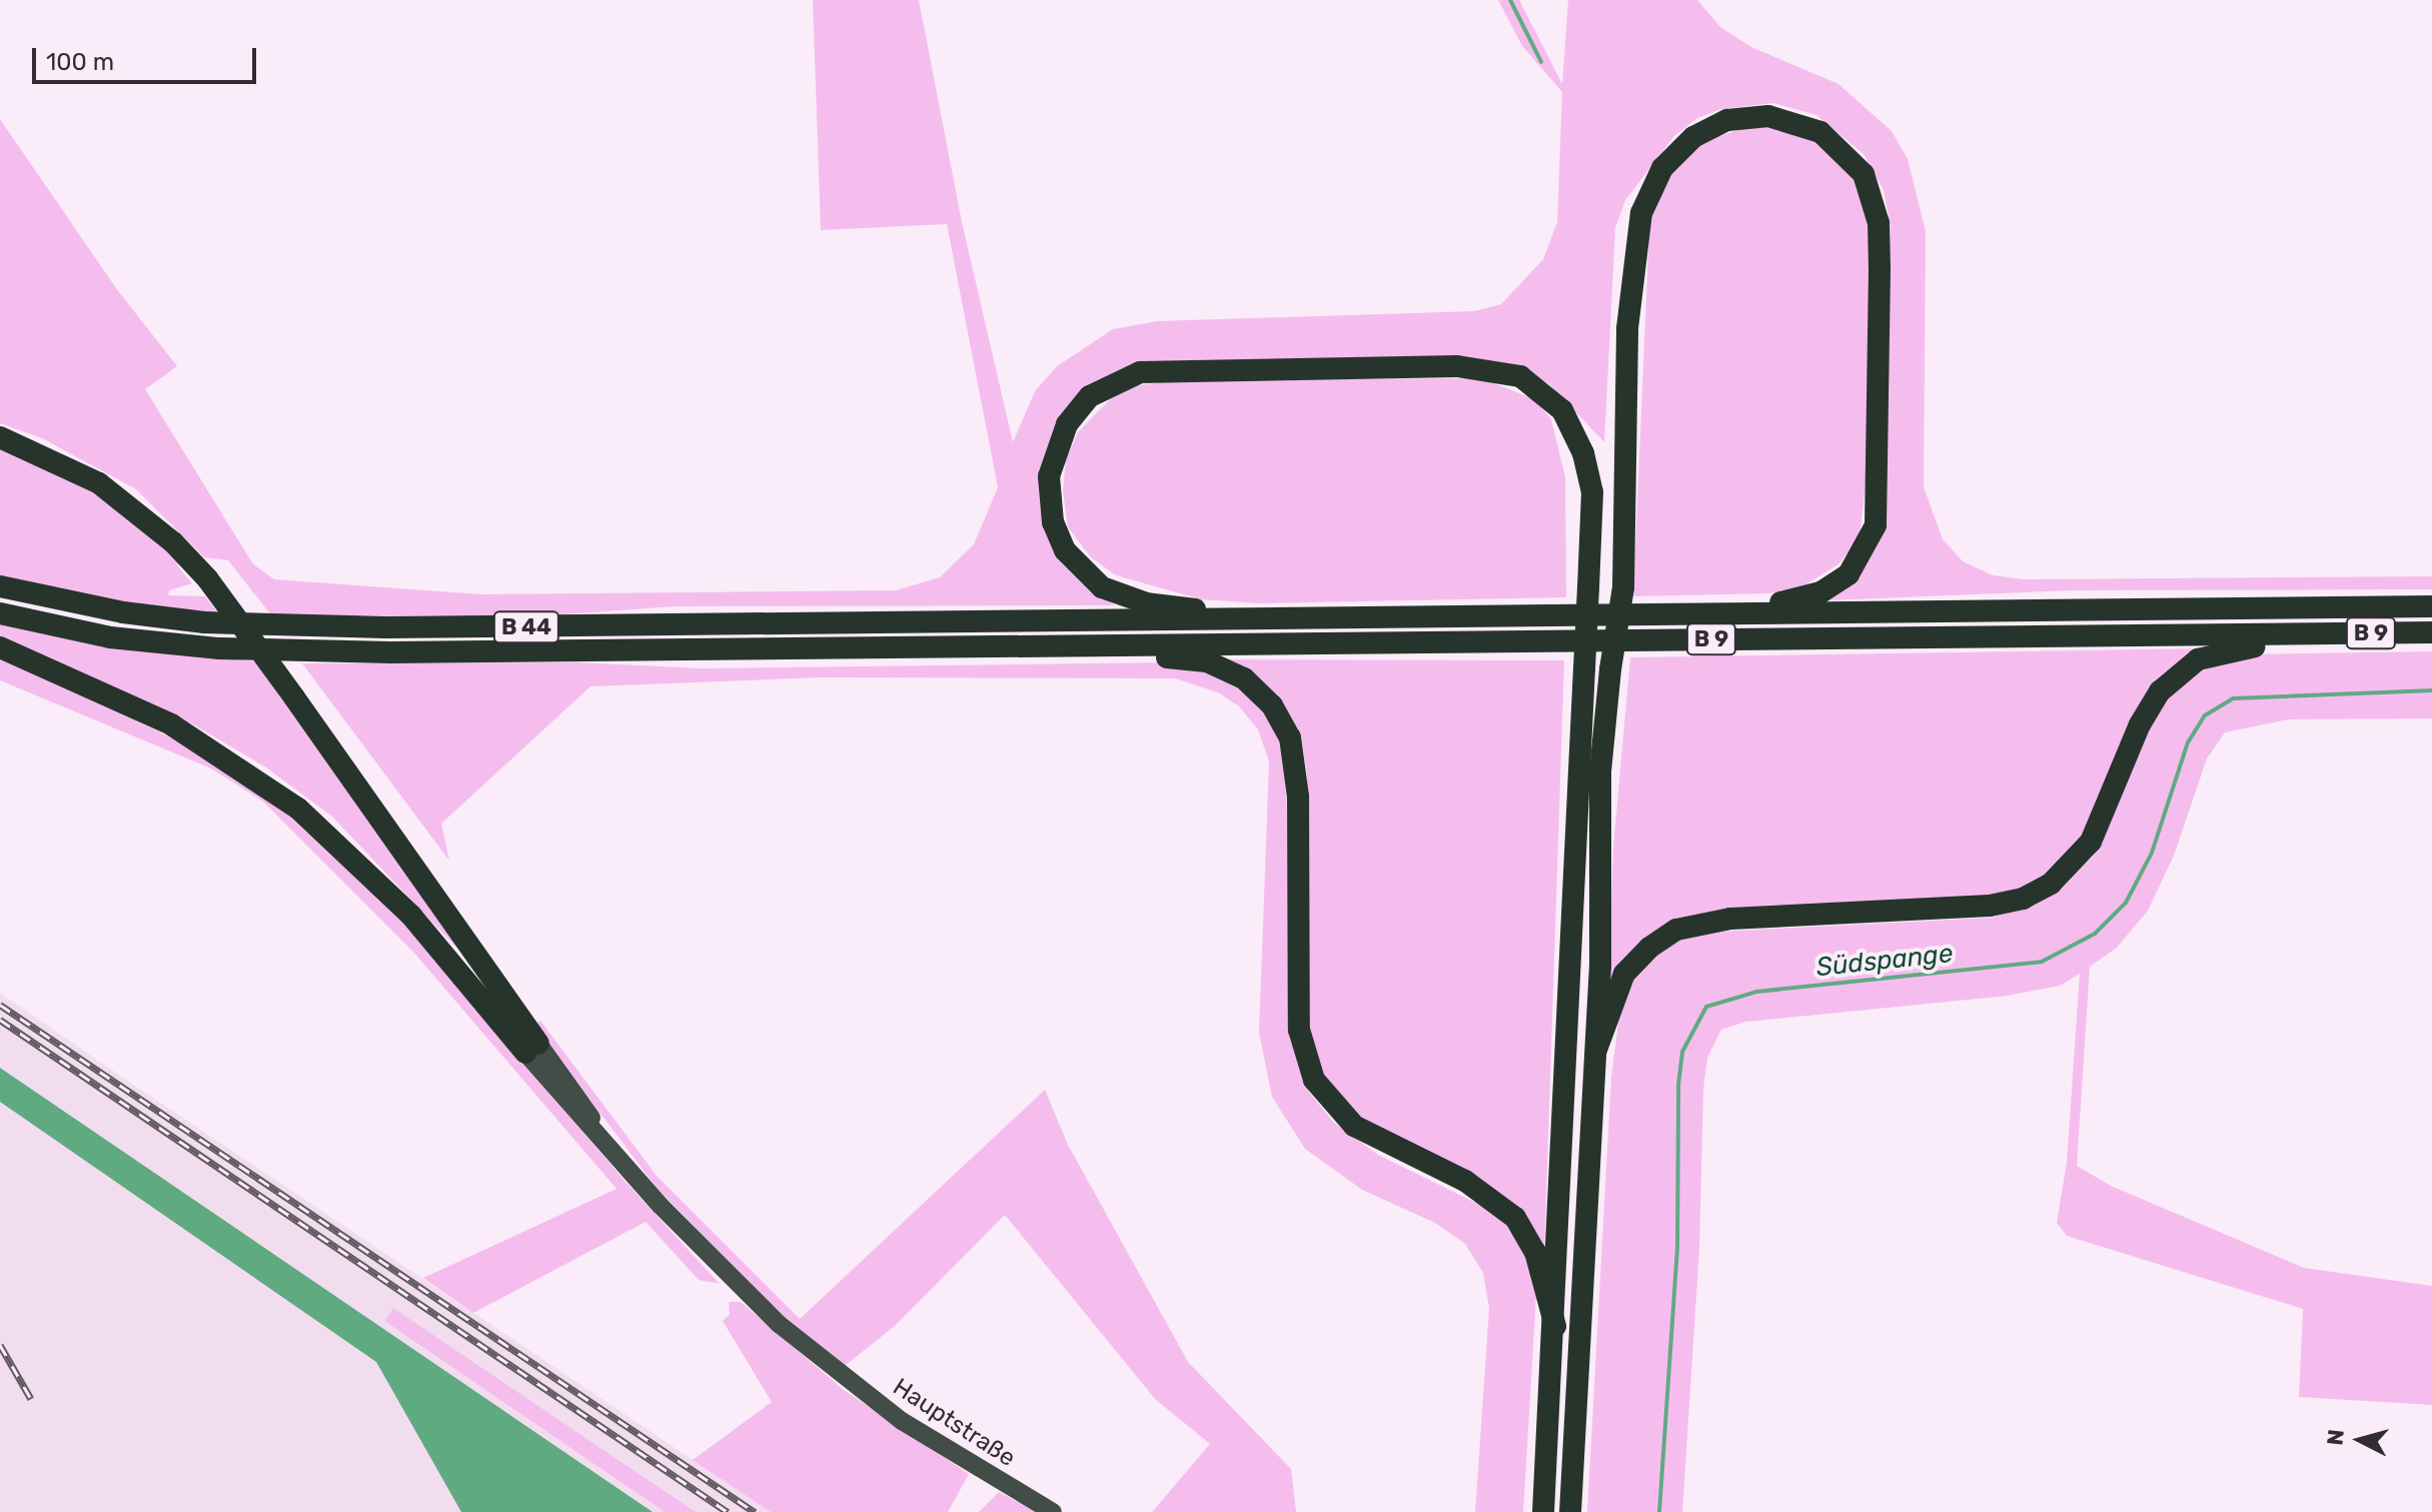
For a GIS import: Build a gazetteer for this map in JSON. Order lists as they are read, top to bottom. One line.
{"streets":{"highway":["B 44","B 9"],"main road":["Hauptstraße"]},"crossings":[["B 44","B 9"]],"water":["Südspange"],"scale_bar":"100 m","north":"left"}
